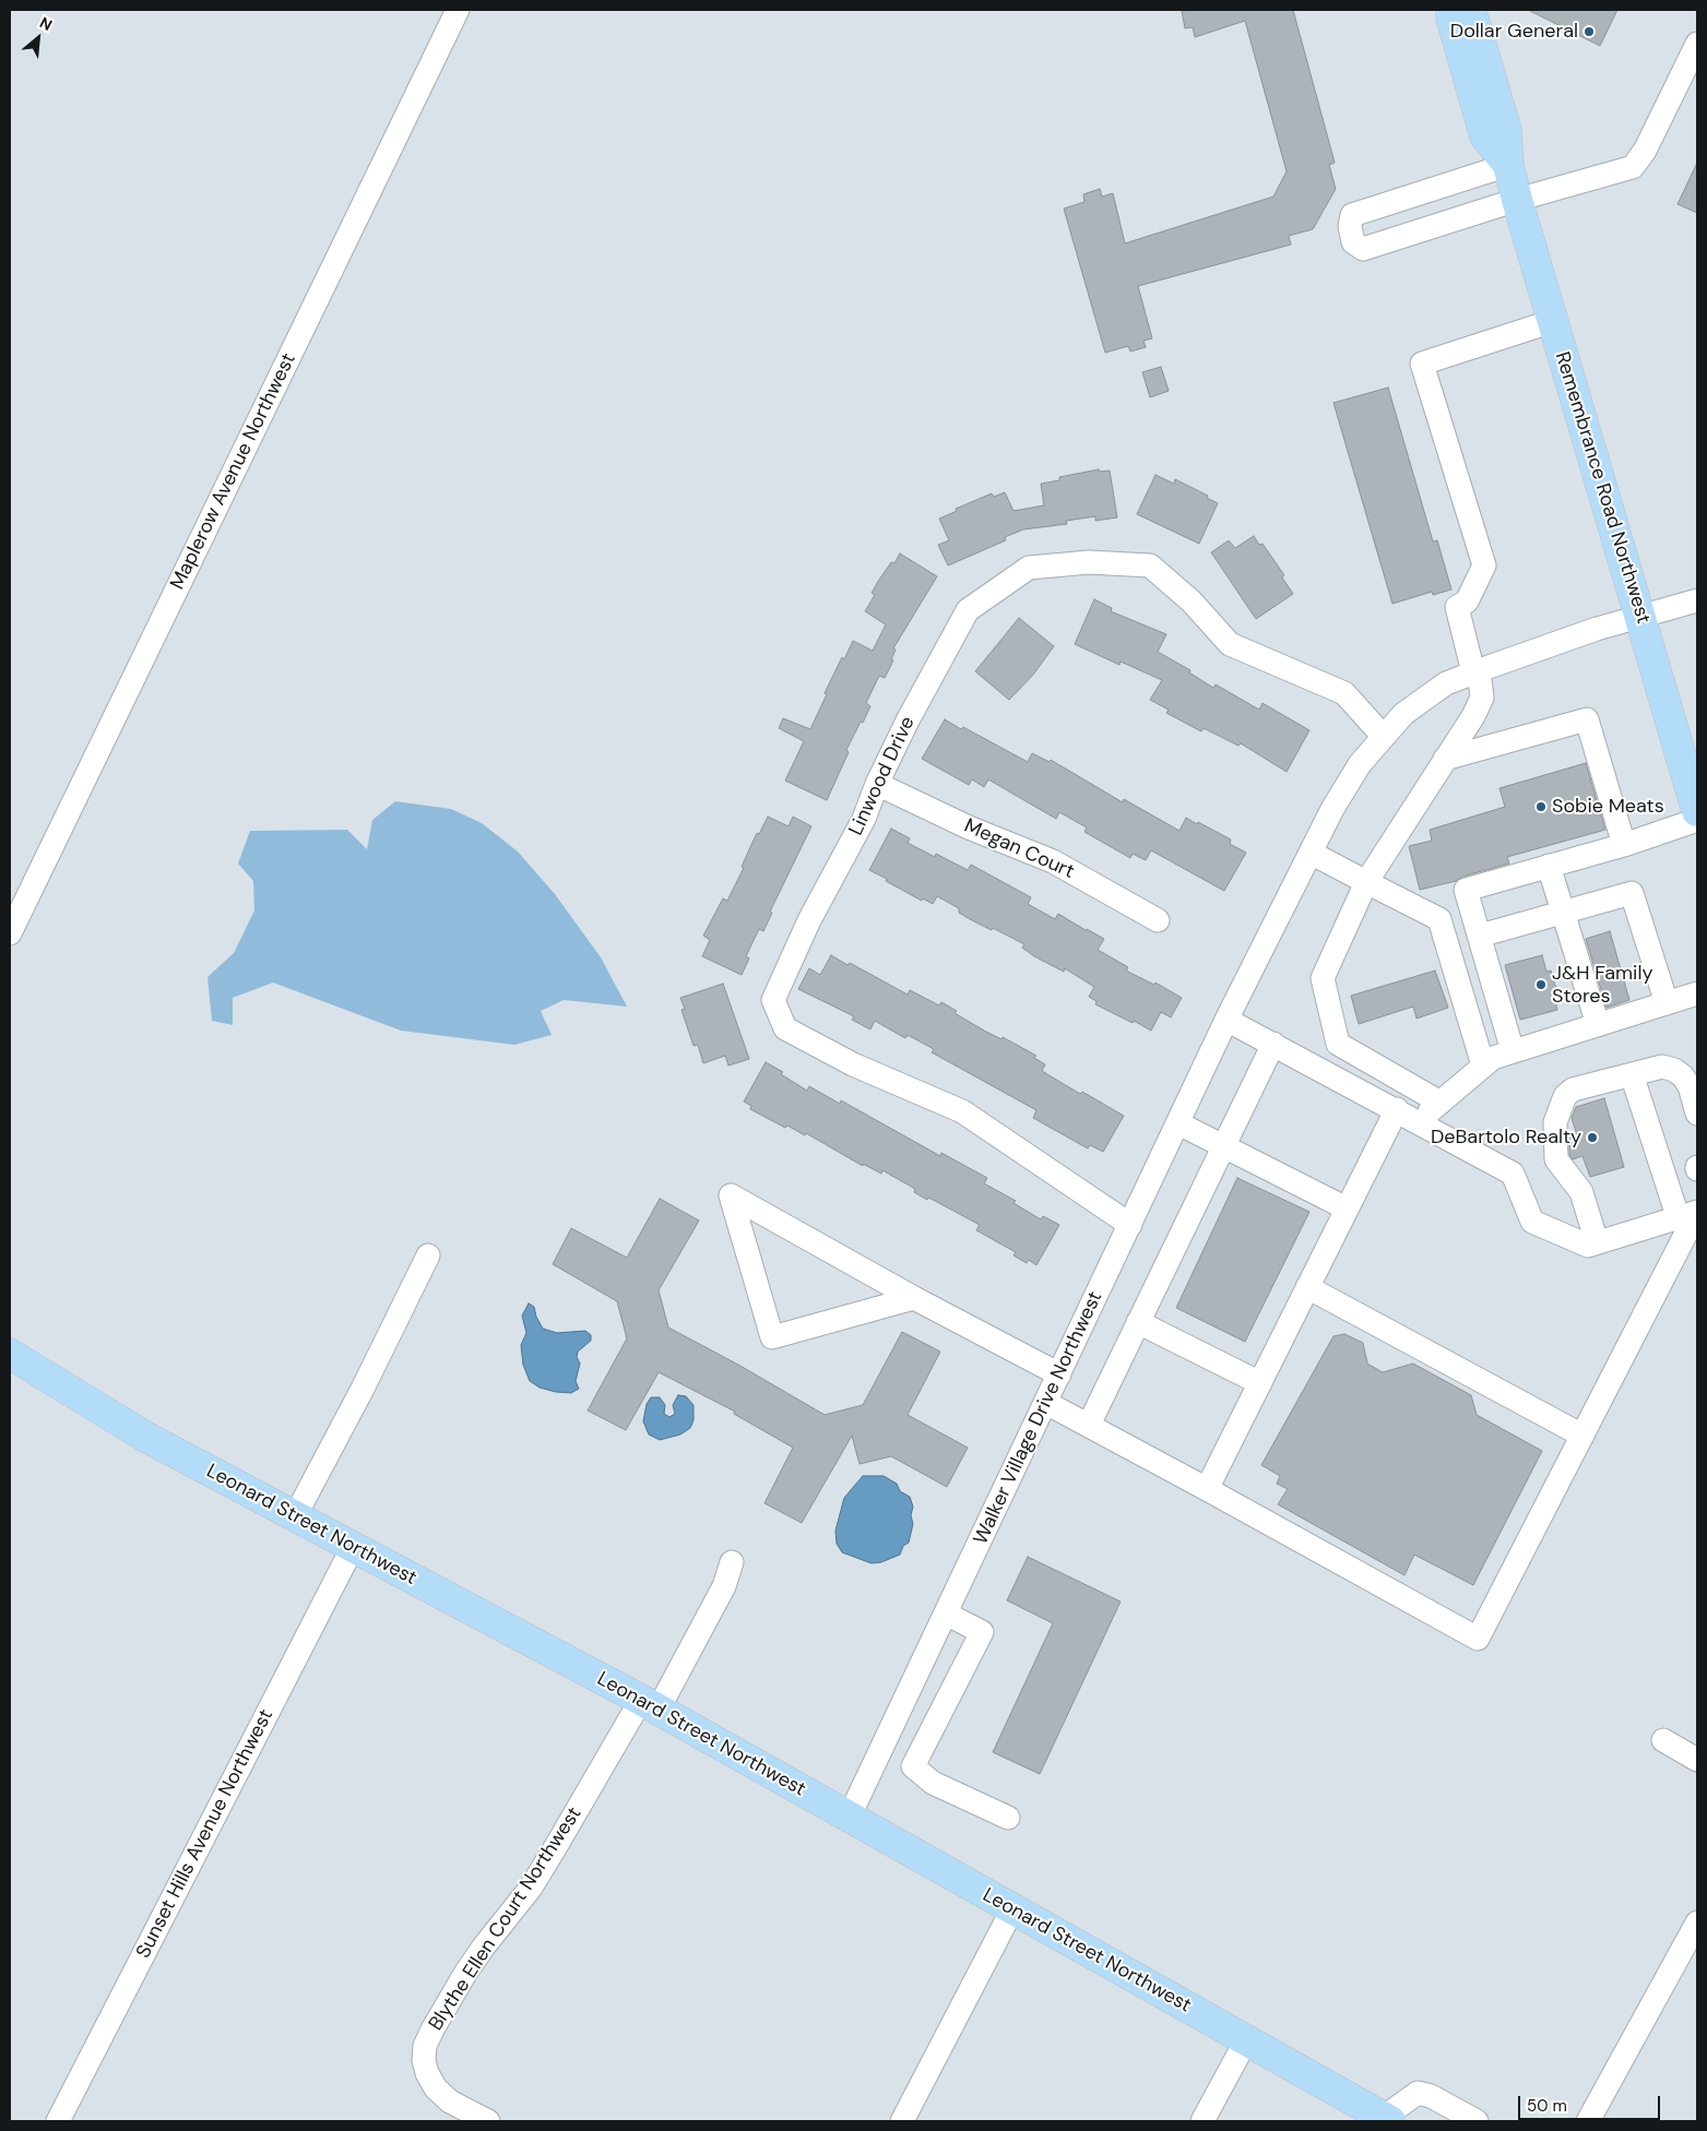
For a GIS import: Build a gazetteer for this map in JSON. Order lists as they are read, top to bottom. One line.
{"streets":{"main road":["Remembrance Road Northwest","Leonard Street Northwest"],"street":["Maplerow Avenue Northwest","Linwood Drive","Megan Court","Walker Village Drive Northwest","Sunset Hills Avenue Northwest","Blythe Ellen Court Northwest"]},"crossings":[["Remembrance Road Northwest","Walker Village Drive Northwest"],["Linwood Drive","Megan Court"],["Linwood Drive","Walker Village Drive Northwest"],["Walker Village Drive Northwest","Leonard Street Northwest"],["Leonard Street Northwest","Sunset Hills Avenue Northwest"],["Leonard Street Northwest","Blythe Ellen Court Northwest"]],"places":["Dollar General","Sobie Meats","J&H Family Stores","DeBartolo Realty"],"scale_bar":"50 m","north":"top right"}
